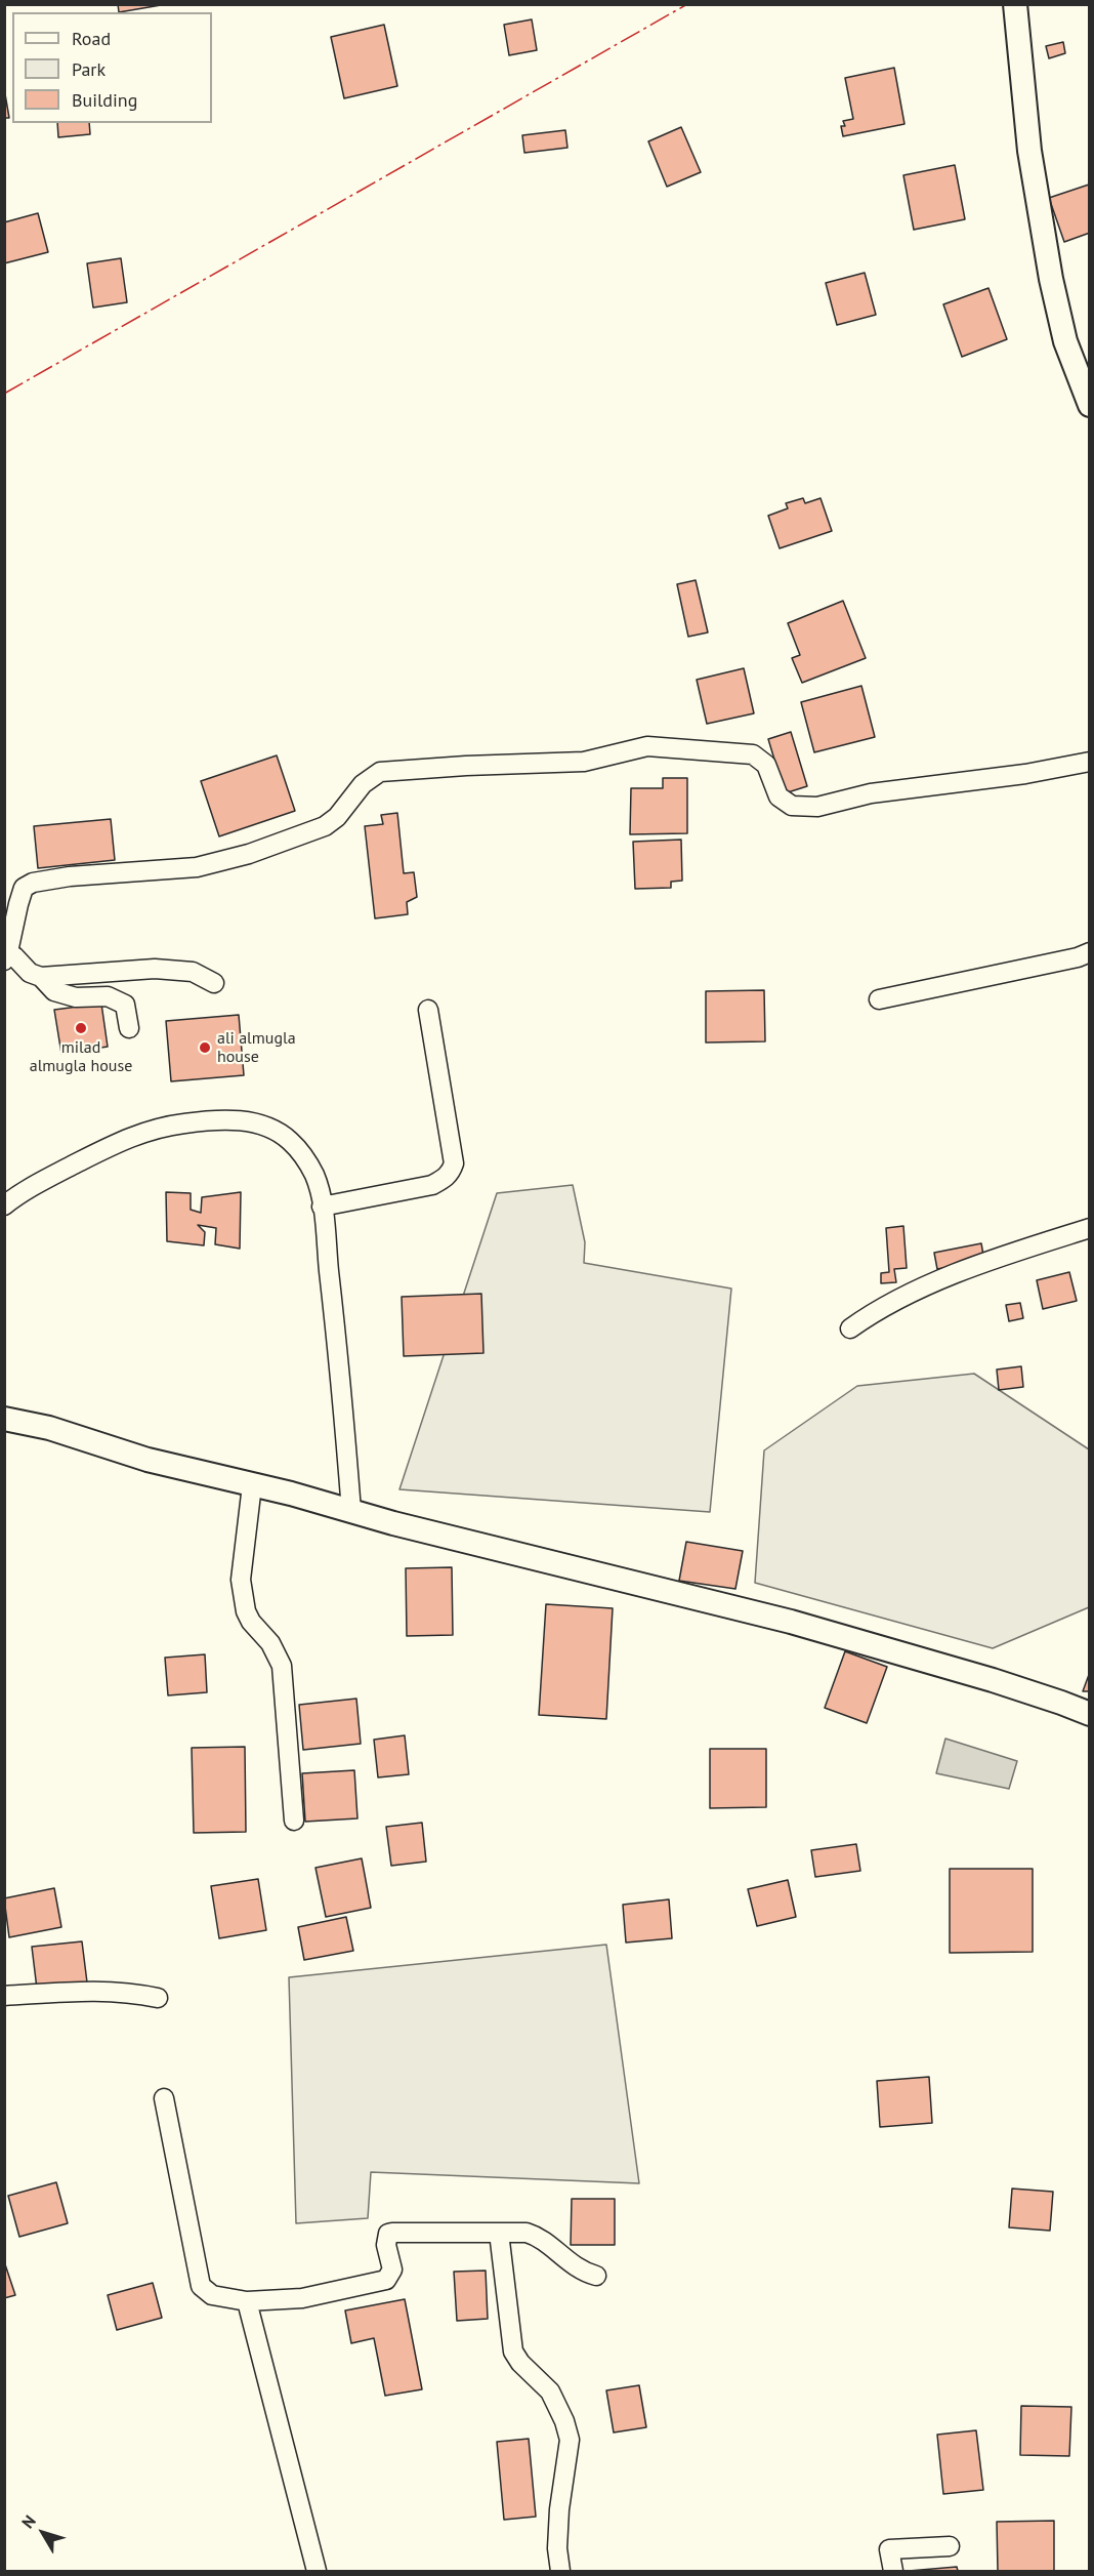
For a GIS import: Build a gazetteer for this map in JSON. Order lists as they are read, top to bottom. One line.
{"places":["milad almugla house","ali almugla house"],"legend":["Road","Park","Building"],"north":"top left"}
